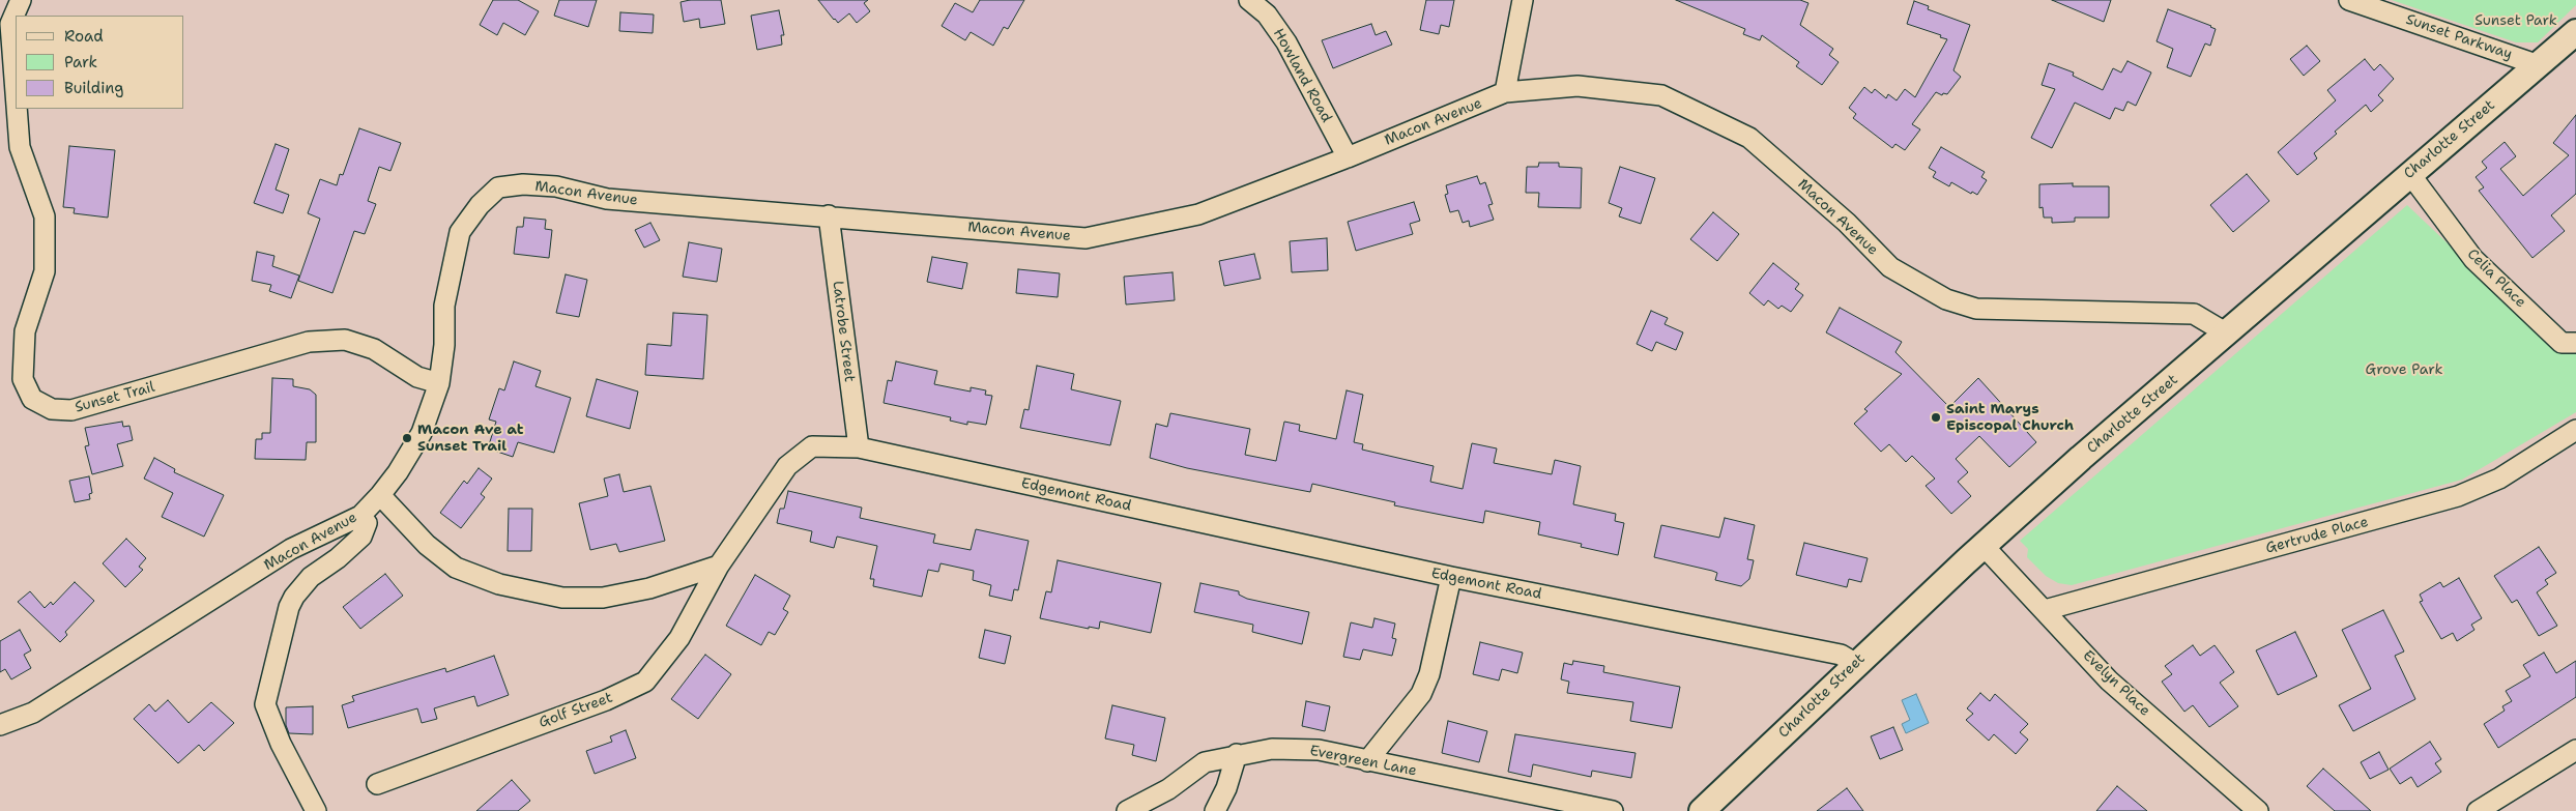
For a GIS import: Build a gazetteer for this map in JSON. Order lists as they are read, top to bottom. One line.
{"streets":{"street":["Sunset Parkway","Howland Road","Macon Avenue","Charlotte Street","Celia Place","Latrobe Street","Sunset Trail","Edgemont Road","Gertrude Place","Evelyn Place","Golf Street","Evergreen Lane"]},"crossings":[["Sunset Parkway","Charlotte Street"],["Howland Road","Macon Avenue"],["Macon Avenue","Charlotte Street"],["Macon Avenue","Latrobe Street"],["Macon Avenue","Sunset Trail"],["Charlotte Street","Celia Place"],["Charlotte Street","Edgemont Road"],["Charlotte Street","Evelyn Place"],["Latrobe Street","Edgemont Road"],["Edgemont Road","Golf Street"],["Gertrude Place","Evelyn Place"]],"parks":["Sunset Park","Grove Park"],"places":["Saint Marys Episcopal Church","Macon Ave at Sunset Trail"],"legend":["Road","Park","Building"]}
